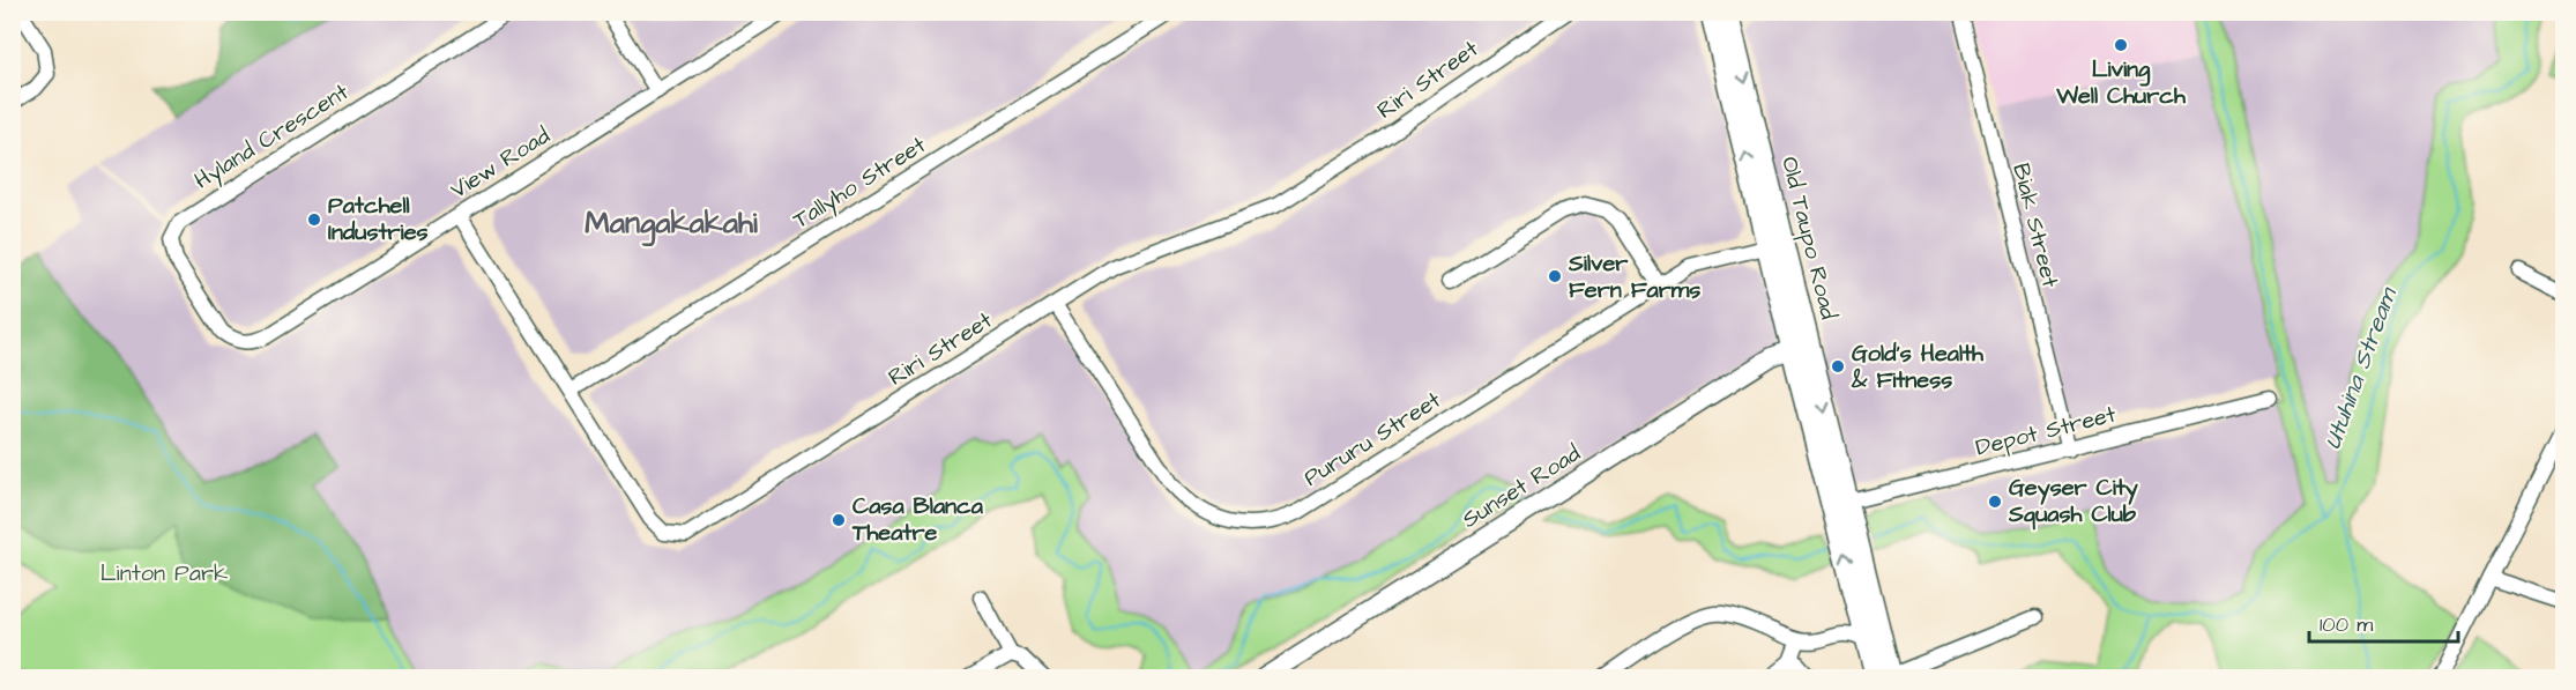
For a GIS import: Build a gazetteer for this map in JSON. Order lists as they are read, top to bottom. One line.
{"streets":{"highway":["Old Taupo Road"],"main road":["Sunset Road"],"street":["Riri Street","Hyland Crescent","View Road","Tallyho Street","Biak Street","Depot Street","Pururu Street"]},"crossings":[["Riri Street","View Road"],["Riri Street","Tallyho Street"],["Riri Street","Pururu Street"],["Hyland Crescent","View Road"],["Biak Street","Depot Street"],["Old Taupo Road","Depot Street"],["Old Taupo Road","Pururu Street"],["Old Taupo Road","Sunset Road"]],"districts":["Mangakakahi"],"water":["Utuhina Stream"],"parks":["Linton Park"],"places":["Living Well Church","Patchell Industries","Silver Fern Farms","Gold's Health & Fitness","Geyser City Squash Club","Casa Blanca Theatre"],"scale_bar":"100 m"}
